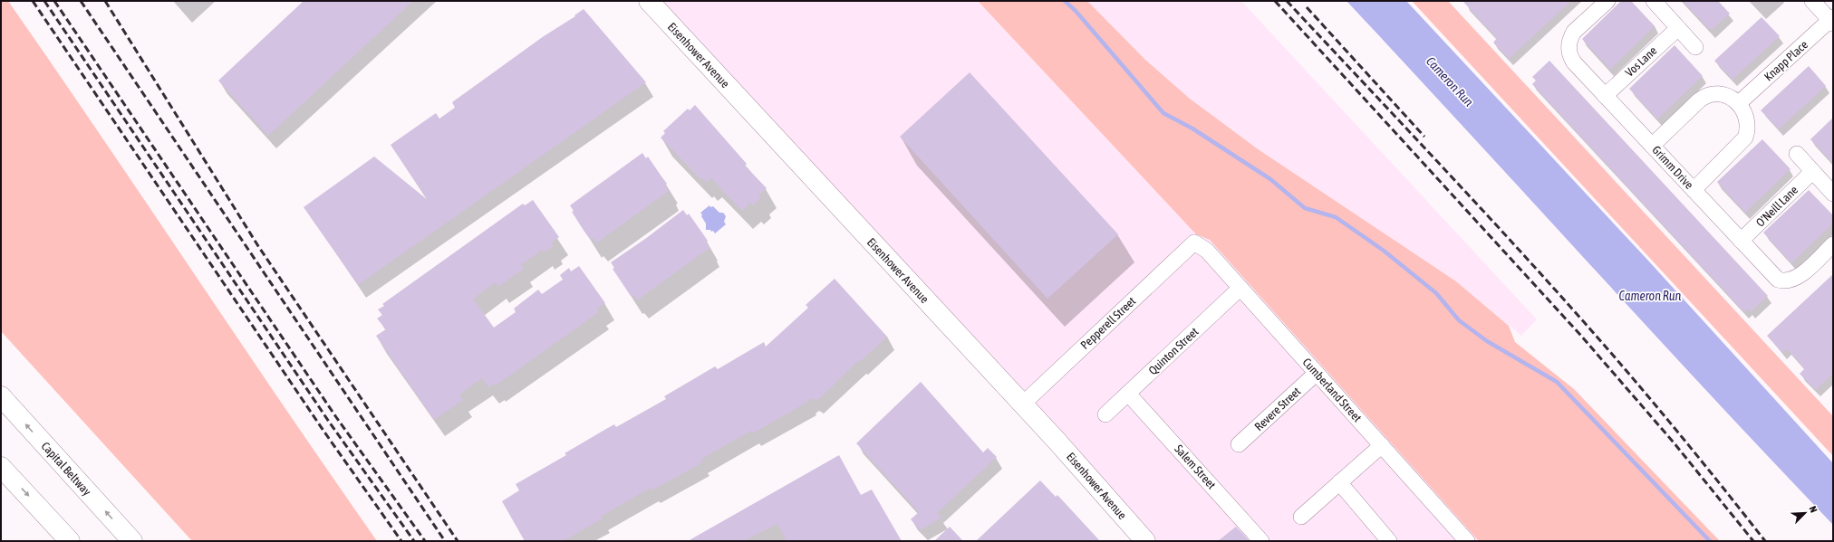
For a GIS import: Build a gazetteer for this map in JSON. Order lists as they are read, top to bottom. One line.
{"streets":{"main road":["Eisenhower Avenue","Capital Beltway"],"street":["Knapp Place","Vos Lane","Grimm Drive","O'Neill Lane","Pepperell Street","Quinton Street","Cumberland Street","Revere Street","Salem Street"]},"crossings":[["Eisenhower Avenue","Pepperell Street"],["Vos Lane","Grimm Drive"],["Grimm Drive","O'Neill Lane"],["Pepperell Street","Cumberland Street"],["Quinton Street","Cumberland Street"],["Quinton Street","Salem Street"],["Cumberland Street","Revere Street"]],"water":["Cameron Run"],"north":"top right"}
